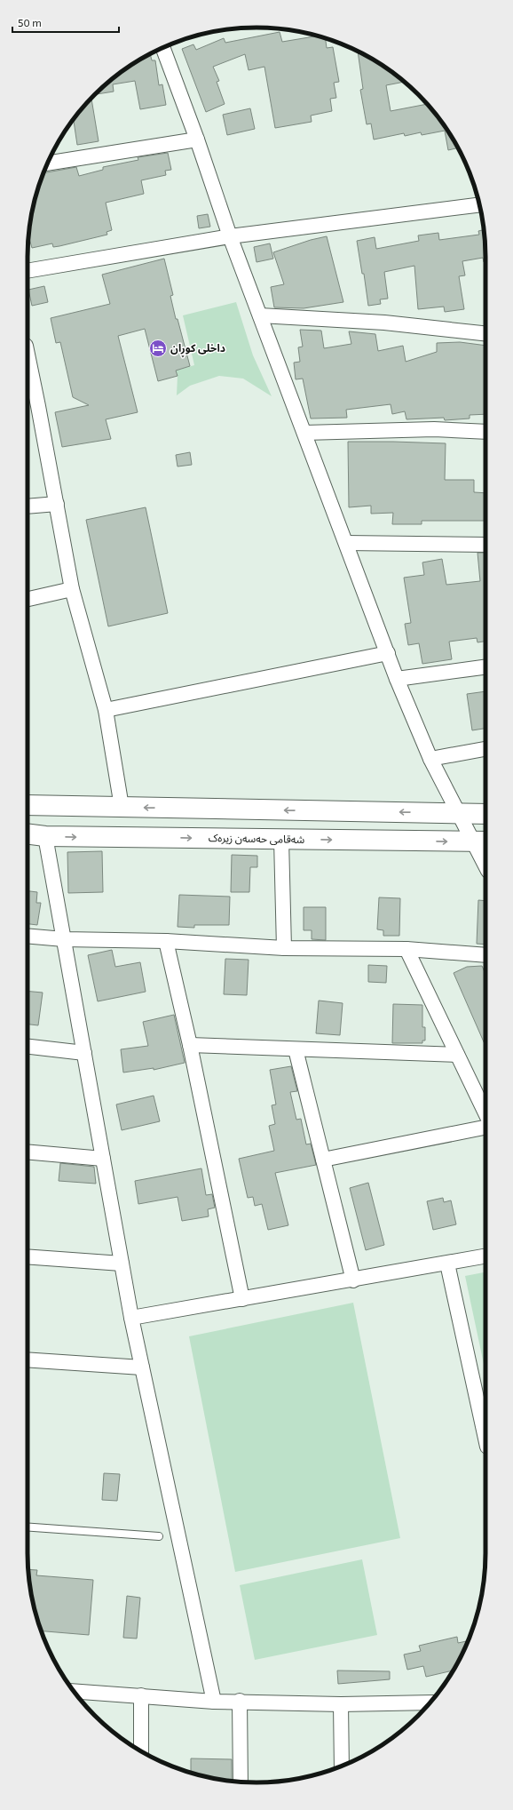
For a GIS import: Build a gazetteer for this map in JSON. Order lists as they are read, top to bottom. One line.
{"streets":{"main road":["شەقامی حەسەن زیرەک"]},"places":{"hotel":["داخلی کوڕان"]},"scale_bar":"50 m"}
